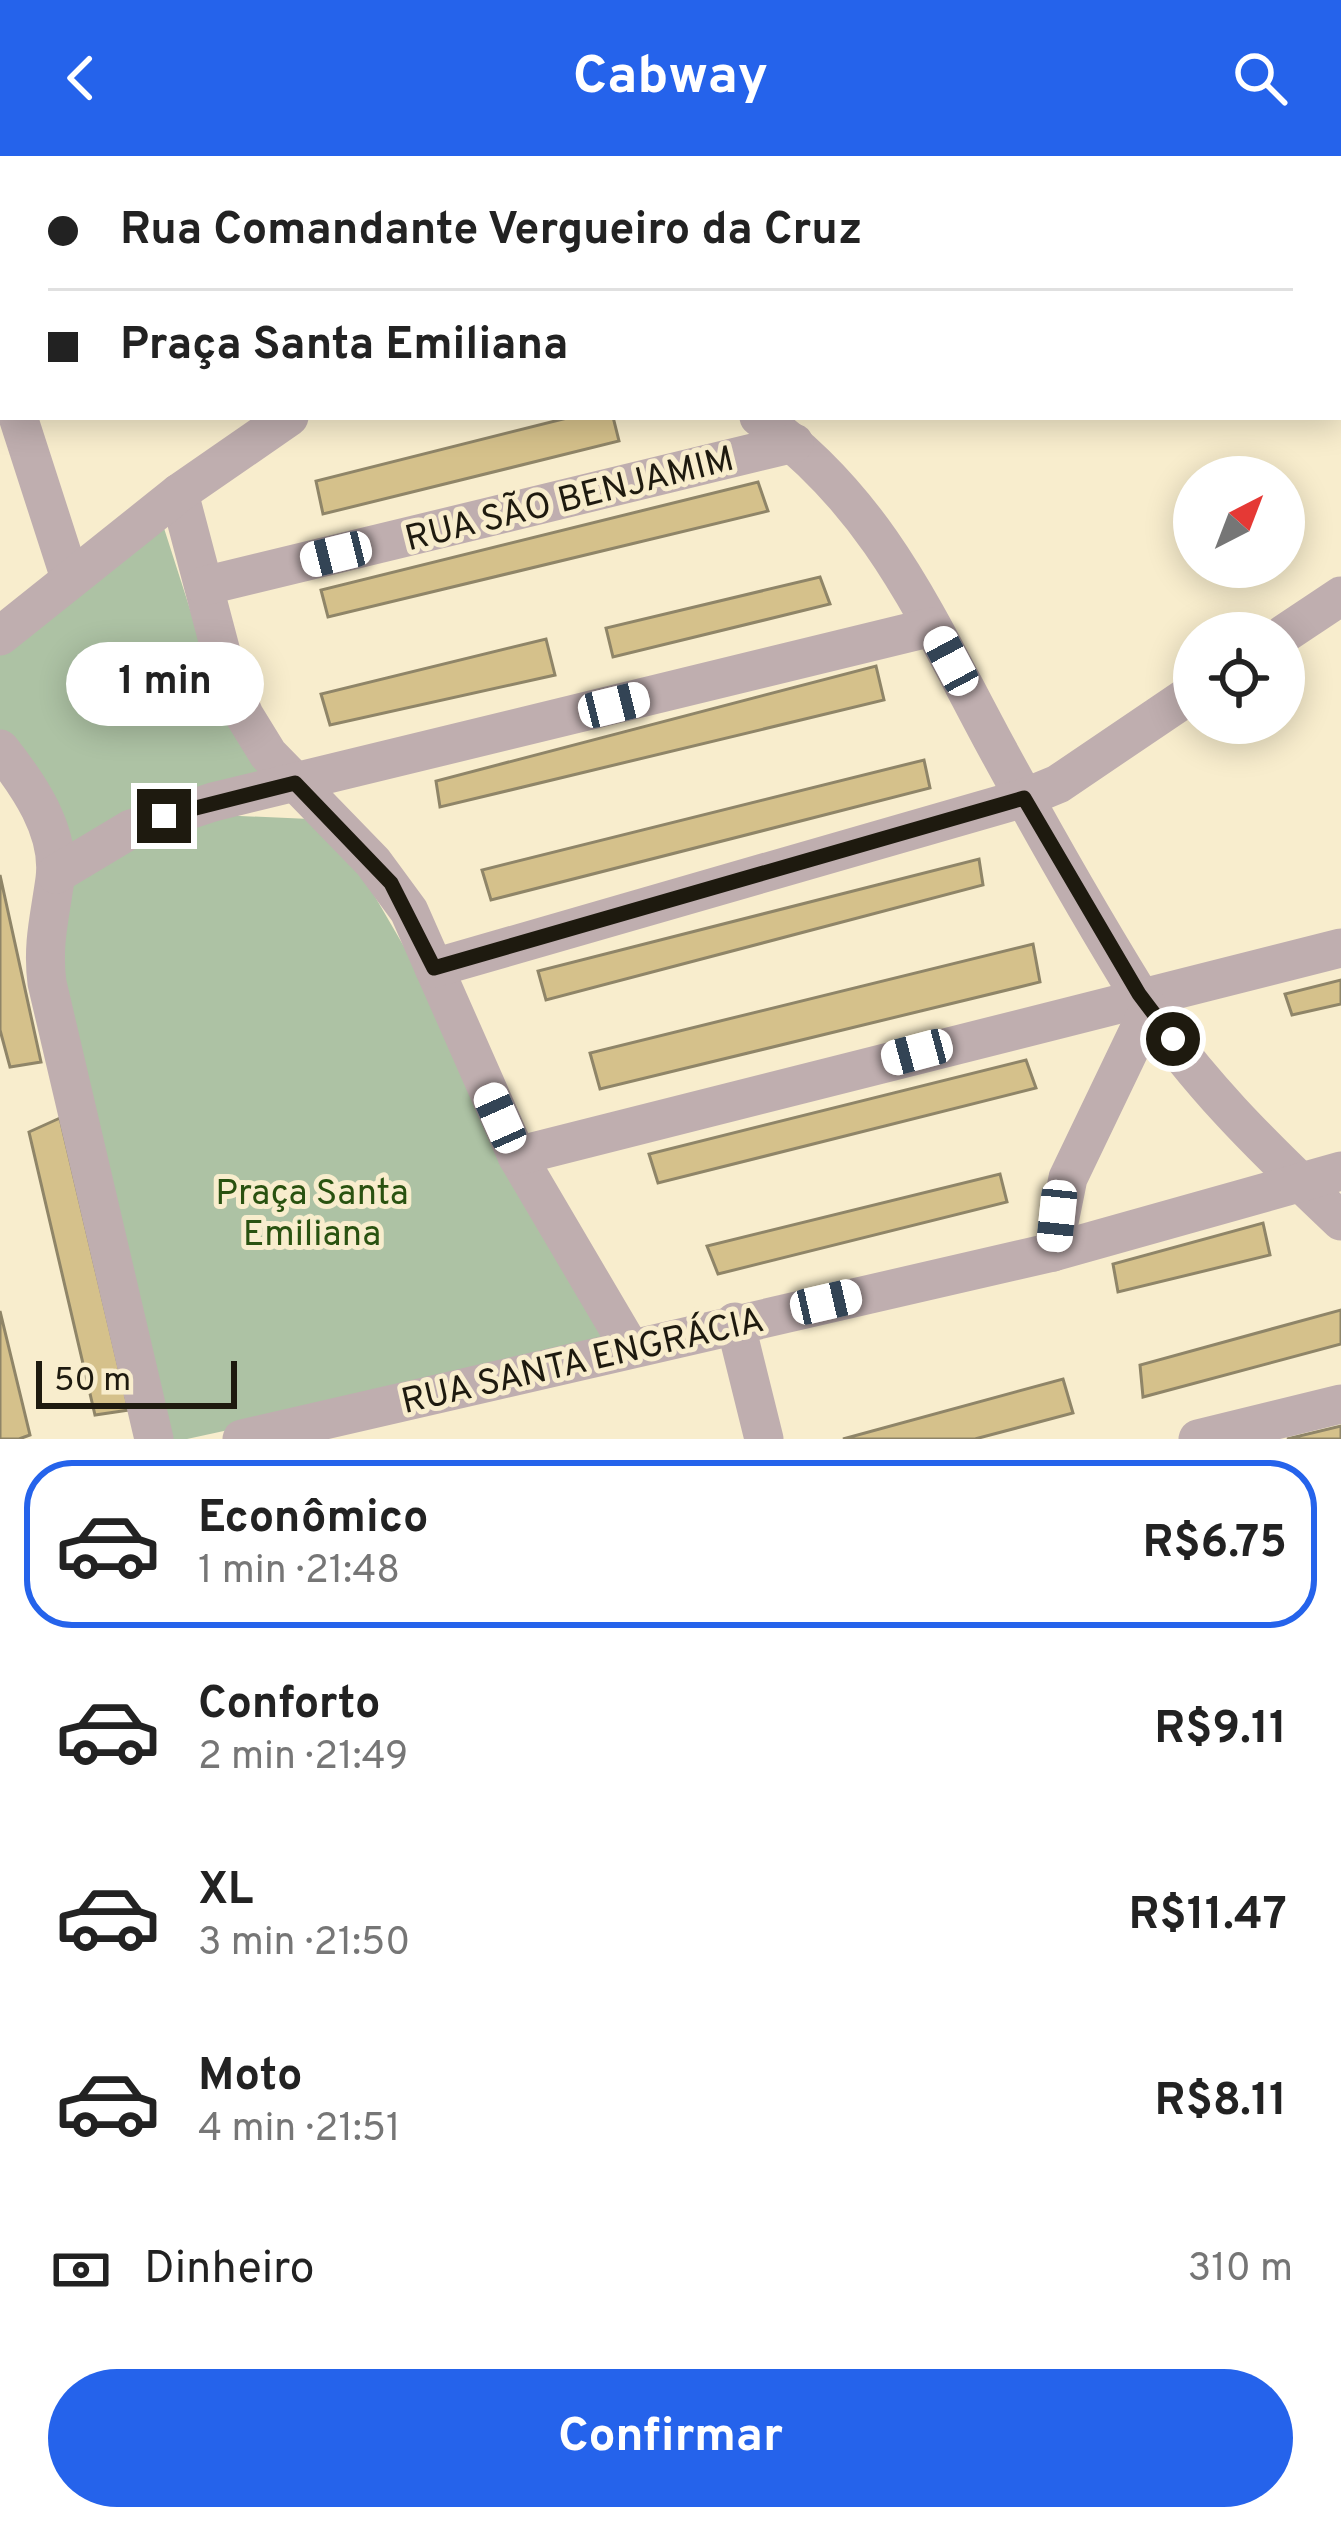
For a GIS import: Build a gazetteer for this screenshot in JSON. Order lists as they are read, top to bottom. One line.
{"streets":{"street":["RUA SÃO BENJAMIM","RUA SANTA ENGRÁCIA"]},"parks":["Praça Santa Emiliana"],"scale_bar":"50 m","north":"top right","page":{"header":"Cabway","banner":["Rua Comandante Vergueiro da Cruz","Praça Santa Emiliana"],"bubble":"1 min","scale":"50 m","list":[{"name":"Econômico","note":"1 min · 21:48","value":"R$6.75"},{"name":"Conforto","note":"2 min · 21:49","value":"R$9.11"},{"name":"XL","note":"3 min · 21:50","value":"R$11.47"},{"name":"Moto","note":"4 min · 21:51","value":"R$8.11"}],"pay":["Dinheiro","310 m"],"buttons":"Confirmar"}}
